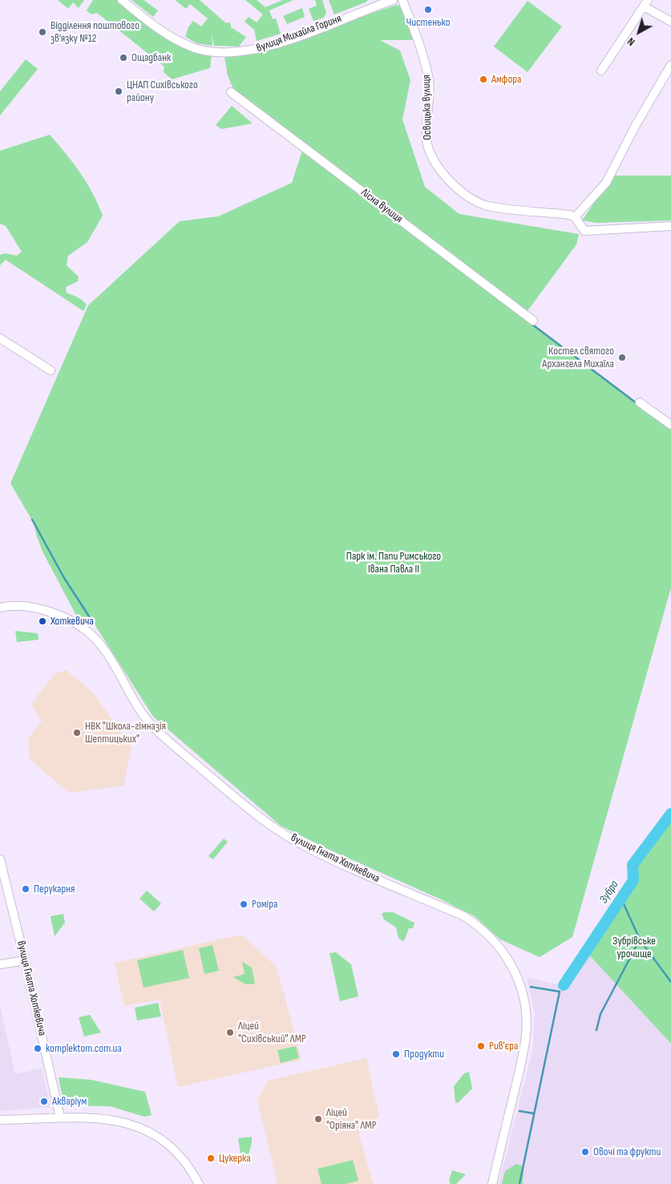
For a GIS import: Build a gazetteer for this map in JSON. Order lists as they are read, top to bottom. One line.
{"streets":{"street":["вулиця Михайла Гориня","Освицька вулиця","Лісна вулиця","вулиця Гната Хоткевича"]},"water":["Зубра"],"parks":["Парк ім. Папи Римського Івана Павла ІІ","Зубрівське урочище"],"places":["Чистенько","Відділення поштового зв’язку №12","Ощадбанк","Амфора","ЦНАП Сихівського району","Костел святого Архангела Михаїла","Хоткевича","НВК \"Школа-гімназія Шептицьких\"","Перукарня","Роміра","Ліцей \"Сихівський\" ЛМР","Рив'єра","komplektom.com.ua","Продукти","Акваріум","Ліцей \"Оріяна\" ЛМР","Овочі та фрукти","Цукерка"],"north":"bottom left"}
